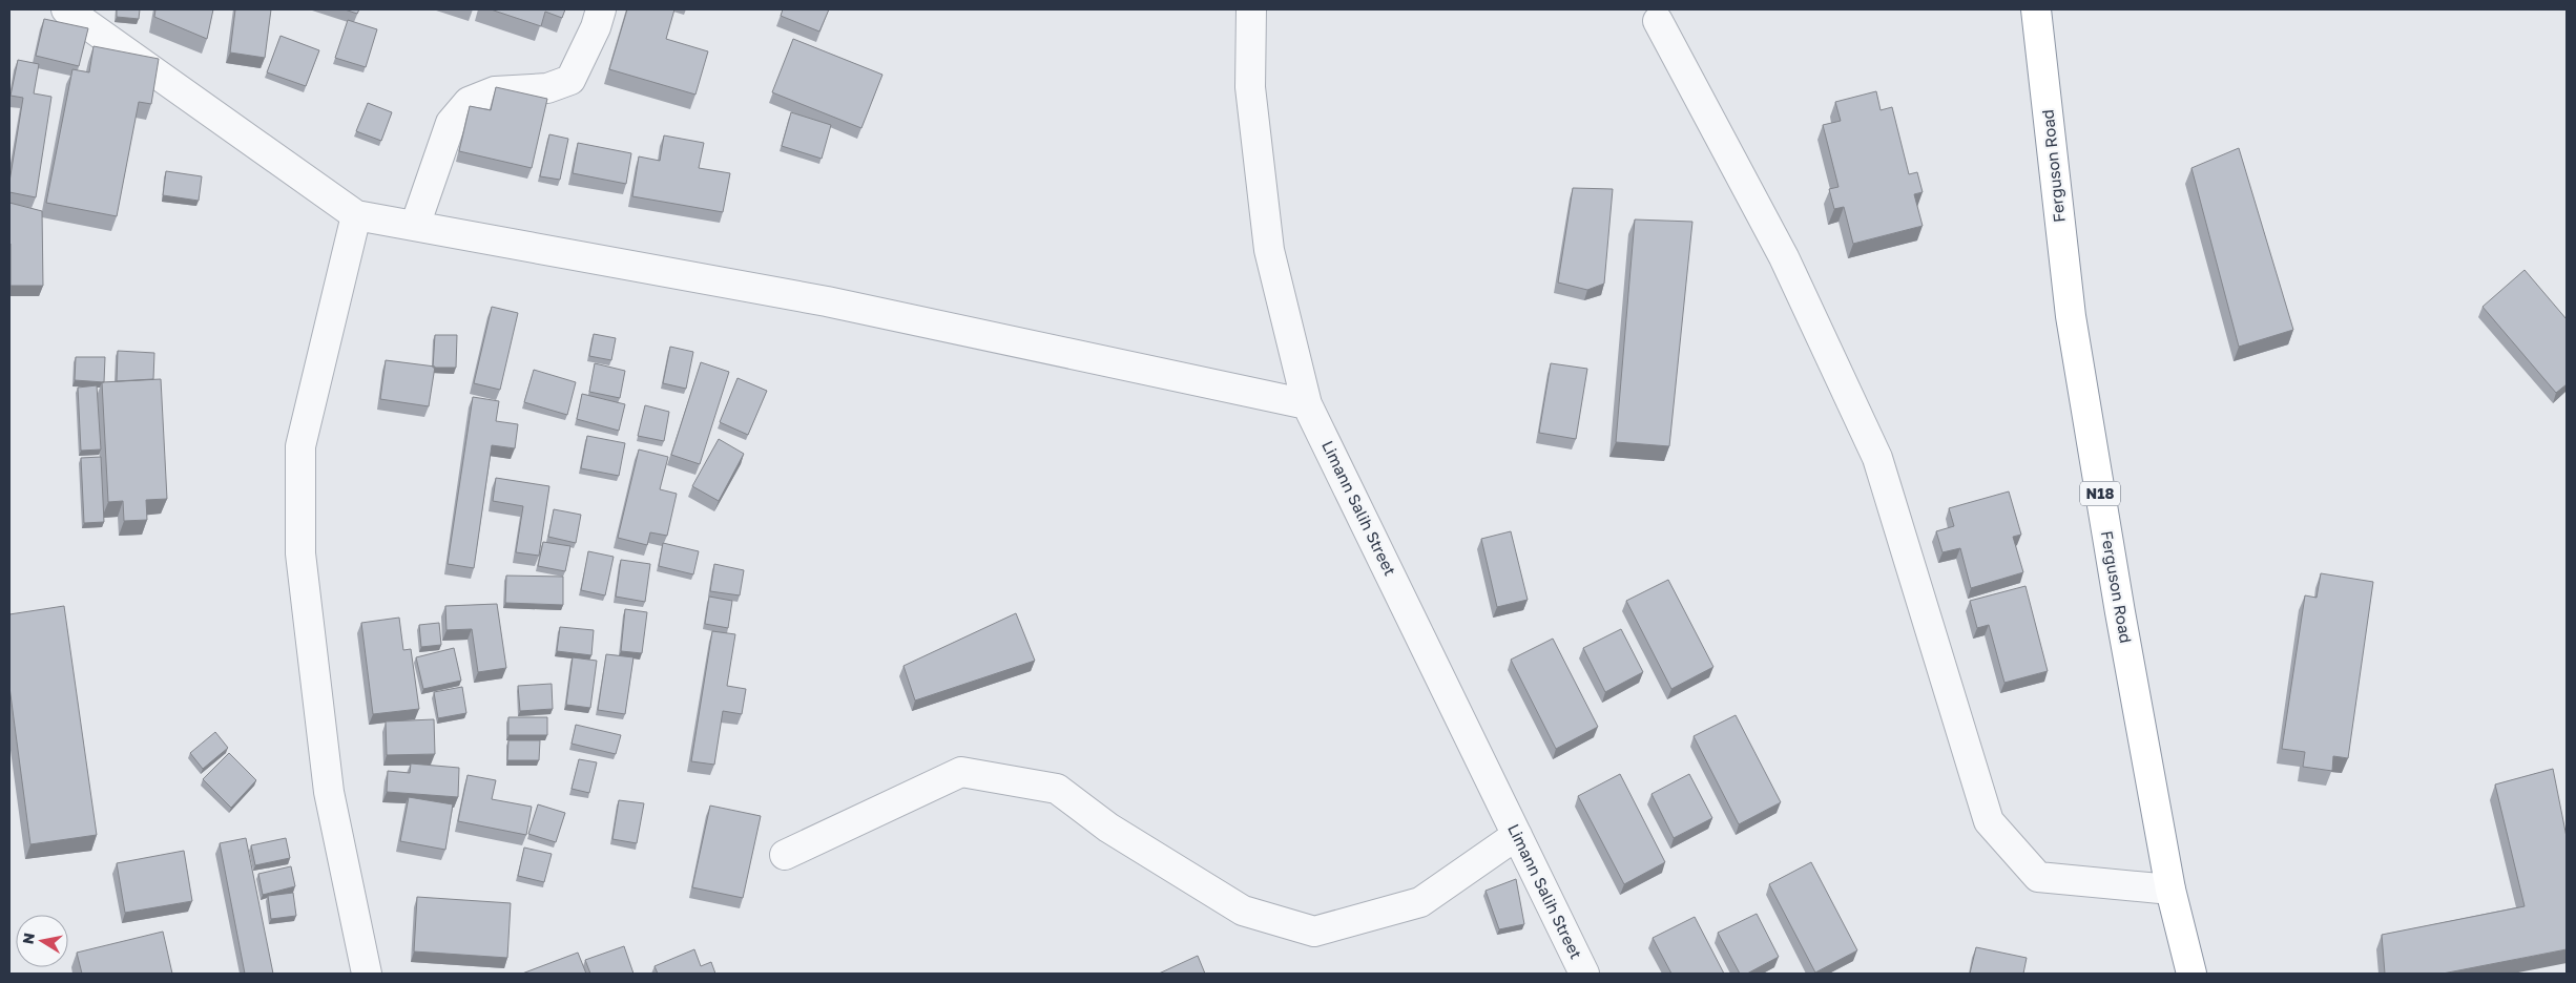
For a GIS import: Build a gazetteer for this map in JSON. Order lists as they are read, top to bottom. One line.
{"streets":{"highway":["Ferguson Road","N18"],"street":["Limann Salih Street"]},"north":"left"}
